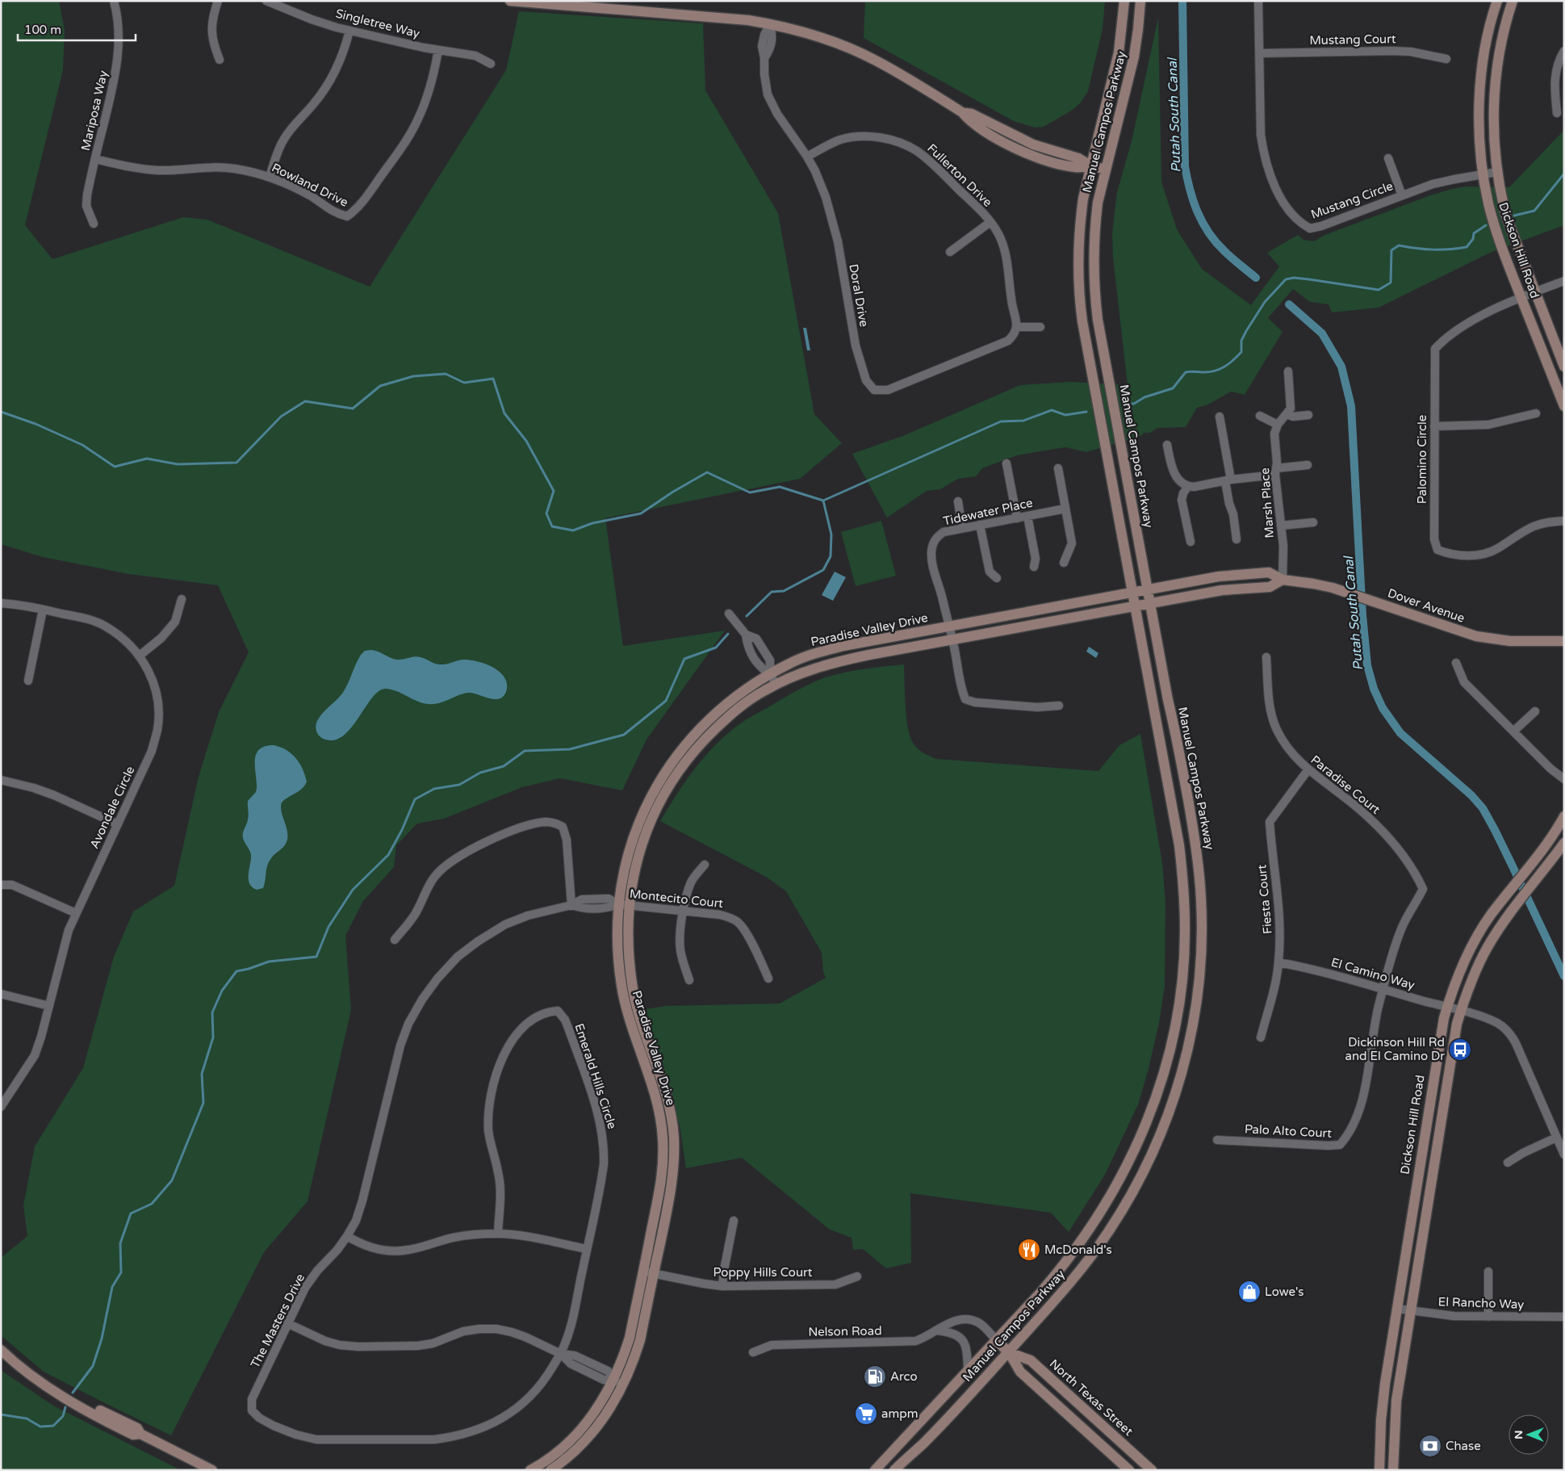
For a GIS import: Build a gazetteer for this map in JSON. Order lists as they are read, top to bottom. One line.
{"streets":{"street":["Singletree Way","Mustang Court","Mariposa Way","Manuel Campos Parkway","Fullerton Drive","Rowland Drive","Mustang Circle","Dickson Hill Road","Doral Drive","Palomino Circle","Marsh Place","Tidewater Place","Dover Avenue","Paradise Valley Drive","Paradise Court","Avondale Circle","Montecito Court","Fiesta Court","El Camino Way","Emerald Hills Circle","Palo Alto Court","Poppy Hills Court","El Rancho Way","The Masters Drive","Nelson Road","North Texas Street"]},"crossings":[["Singletree Way","Rowland Drive"],["Mustang Court","Mustang Circle"],["Mariposa Way","Rowland Drive"],["Manuel Campos Parkway","Dover Avenue"],["Manuel Campos Parkway","Paradise Valley Drive"],["Manuel Campos Parkway","Nelson Road"],["Manuel Campos Parkway","North Texas Street"],["Fullerton Drive","Doral Drive"],["Mustang Circle","Dickson Hill Road"],["Dickson Hill Road","Palomino Circle"],["Dickson Hill Road","El Camino Way"],["Dickson Hill Road","El Rancho Way"],["Marsh Place","Dover Avenue"],["Tidewater Place","Paradise Valley Drive"],["Dover Avenue","Paradise Valley Drive"],["Paradise Valley Drive","Montecito Court"],["Paradise Valley Drive","Poppy Hills Court"],["Paradise Valley Drive","The Masters Drive"],["Paradise Court","Fiesta Court"],["Paradise Court","El Camino Way"],["Paradise Court","Palo Alto Court"],["Montecito Court","The Masters Drive"],["Fiesta Court","El Camino Way"],["El Camino Way","Palo Alto Court"],["Emerald Hills Circle","The Masters Drive"],["Nelson Road","North Texas Street"]],"water":["Putah South Canal"],"places":{"bus stop":["Dickinson Hill Rd and El Camino Dr"],"restaurant":["McDonald's"],"shop":["Lowe's"],"fuel station":["Arco"],"supermarket":["ampm"],"bank":["Chase"]},"scale_bar":"100 m","north":"left"}
